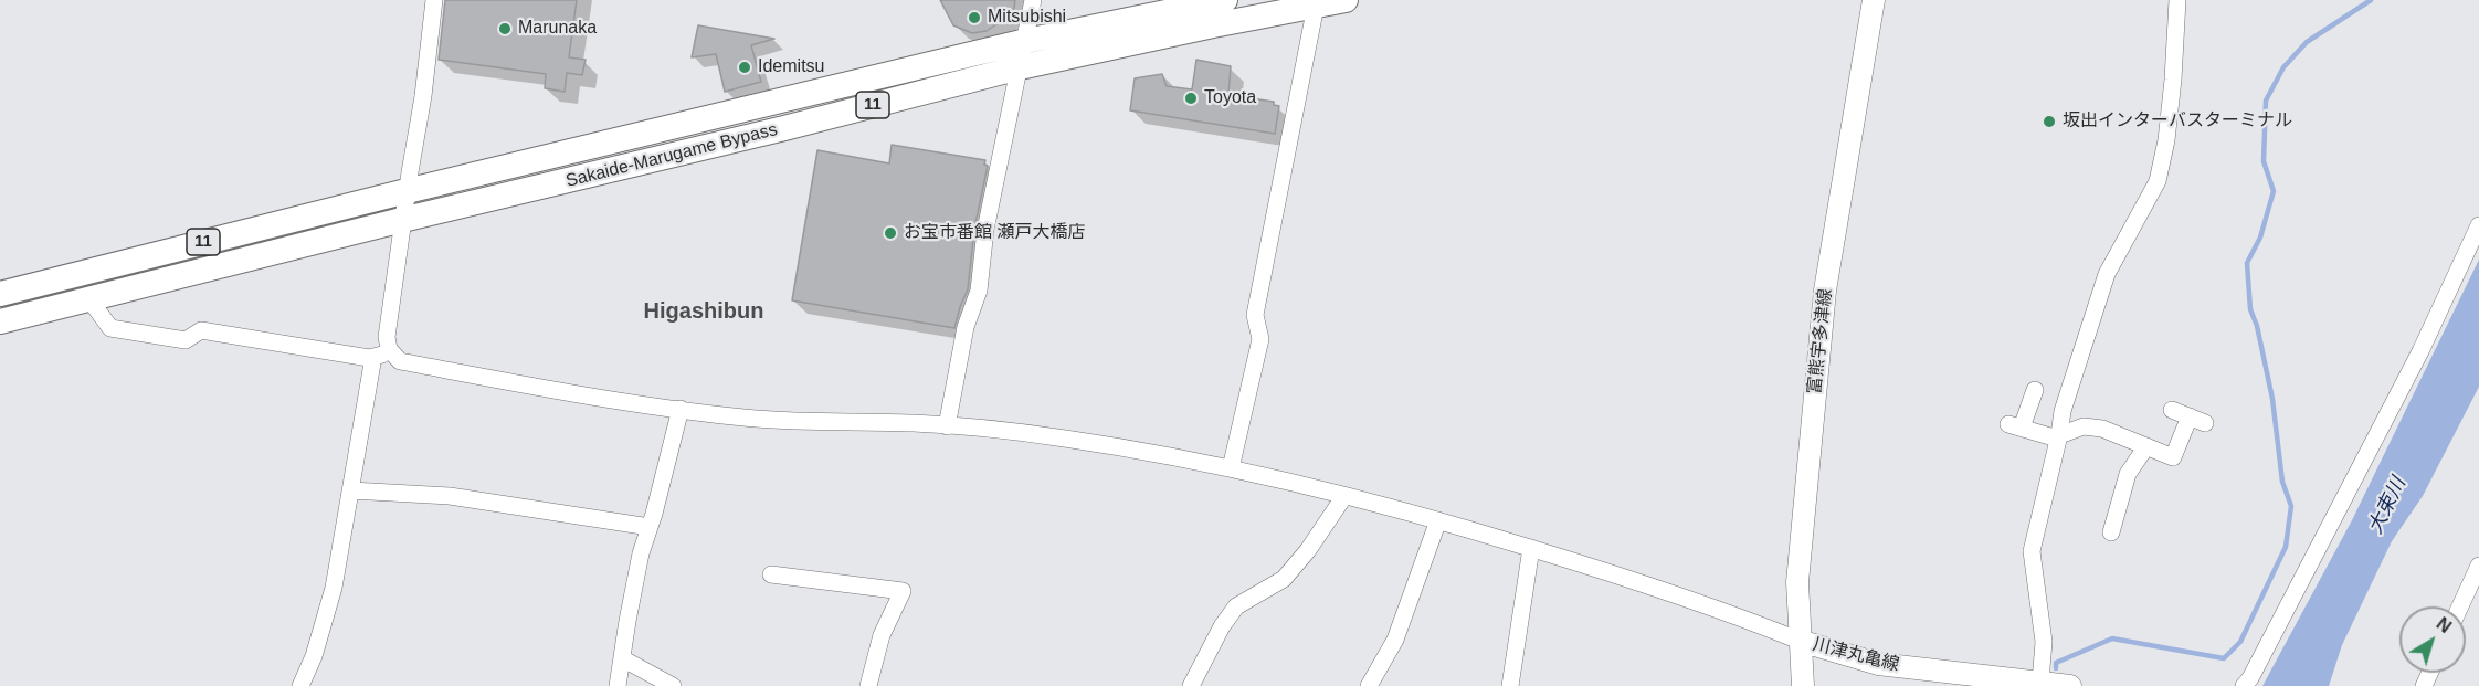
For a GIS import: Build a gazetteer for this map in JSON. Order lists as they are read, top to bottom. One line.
{"streets":{"highway":["11","Sakaide-Marugame Bypass"],"main road":["富熊宇多津線","川津丸亀線"]},"crossings":[["富熊宇多津線","川津丸亀線"]],"districts":["Higashibun"],"water":["大束川"],"places":["Mitsubishi","Marunaka","Idemitsu","Toyota","坂出インターバスターミナル","お宝市番館 瀬戸大橋店"],"north":"top right"}
